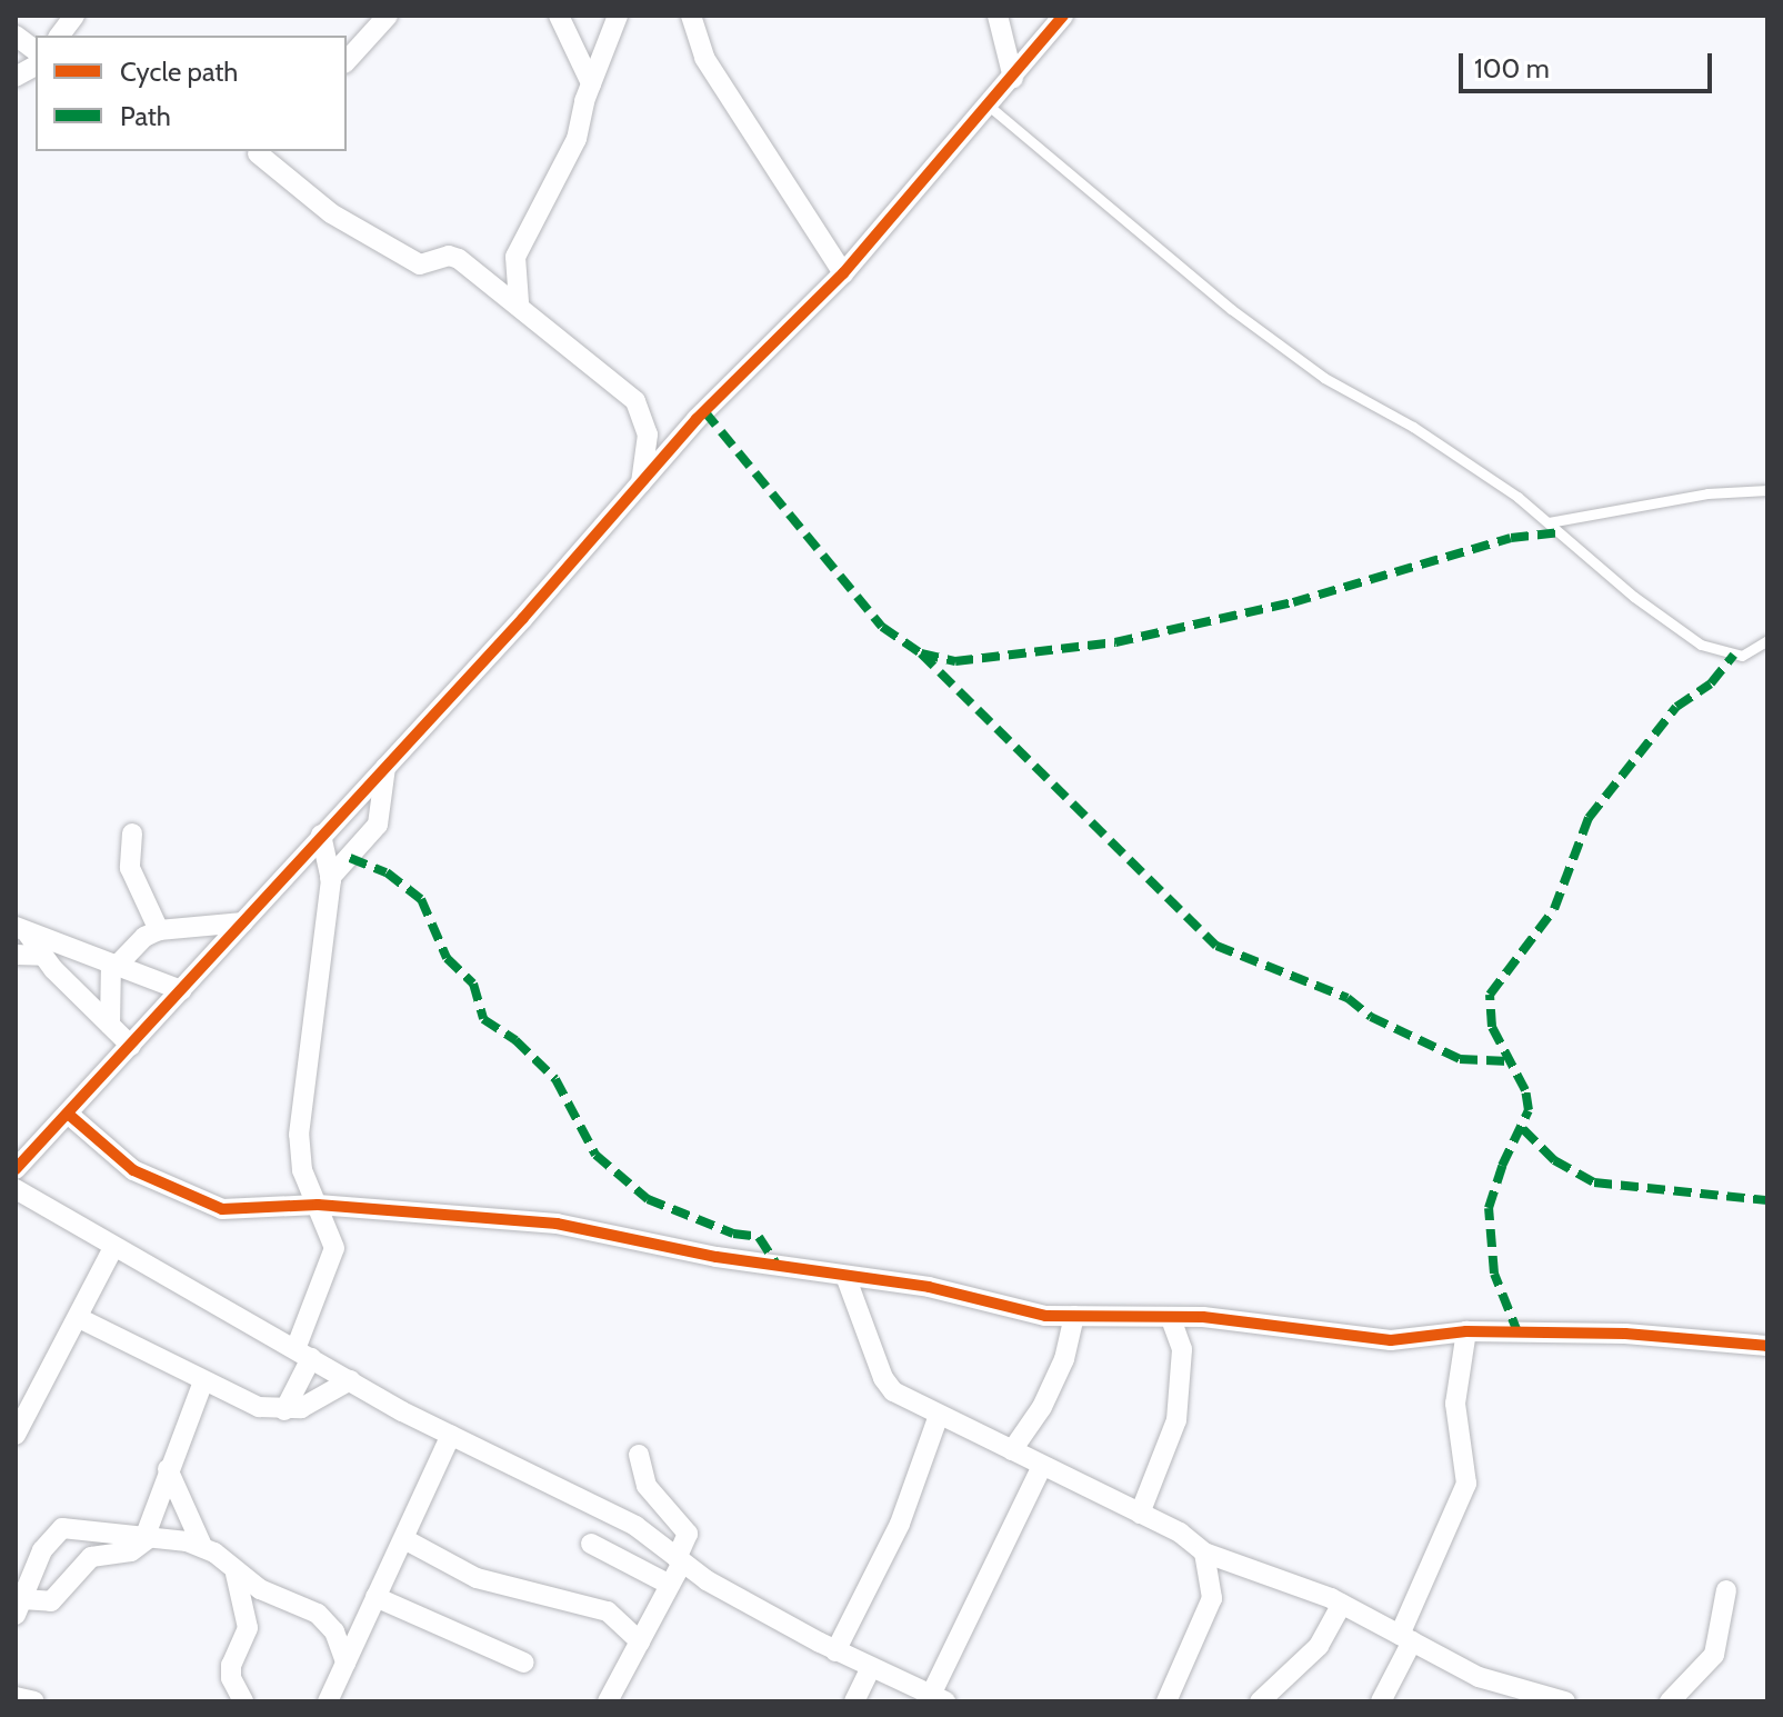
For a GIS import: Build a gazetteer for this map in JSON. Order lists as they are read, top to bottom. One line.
{"legend":["Cycle path","Path"],"scale_bar":"100 m"}
